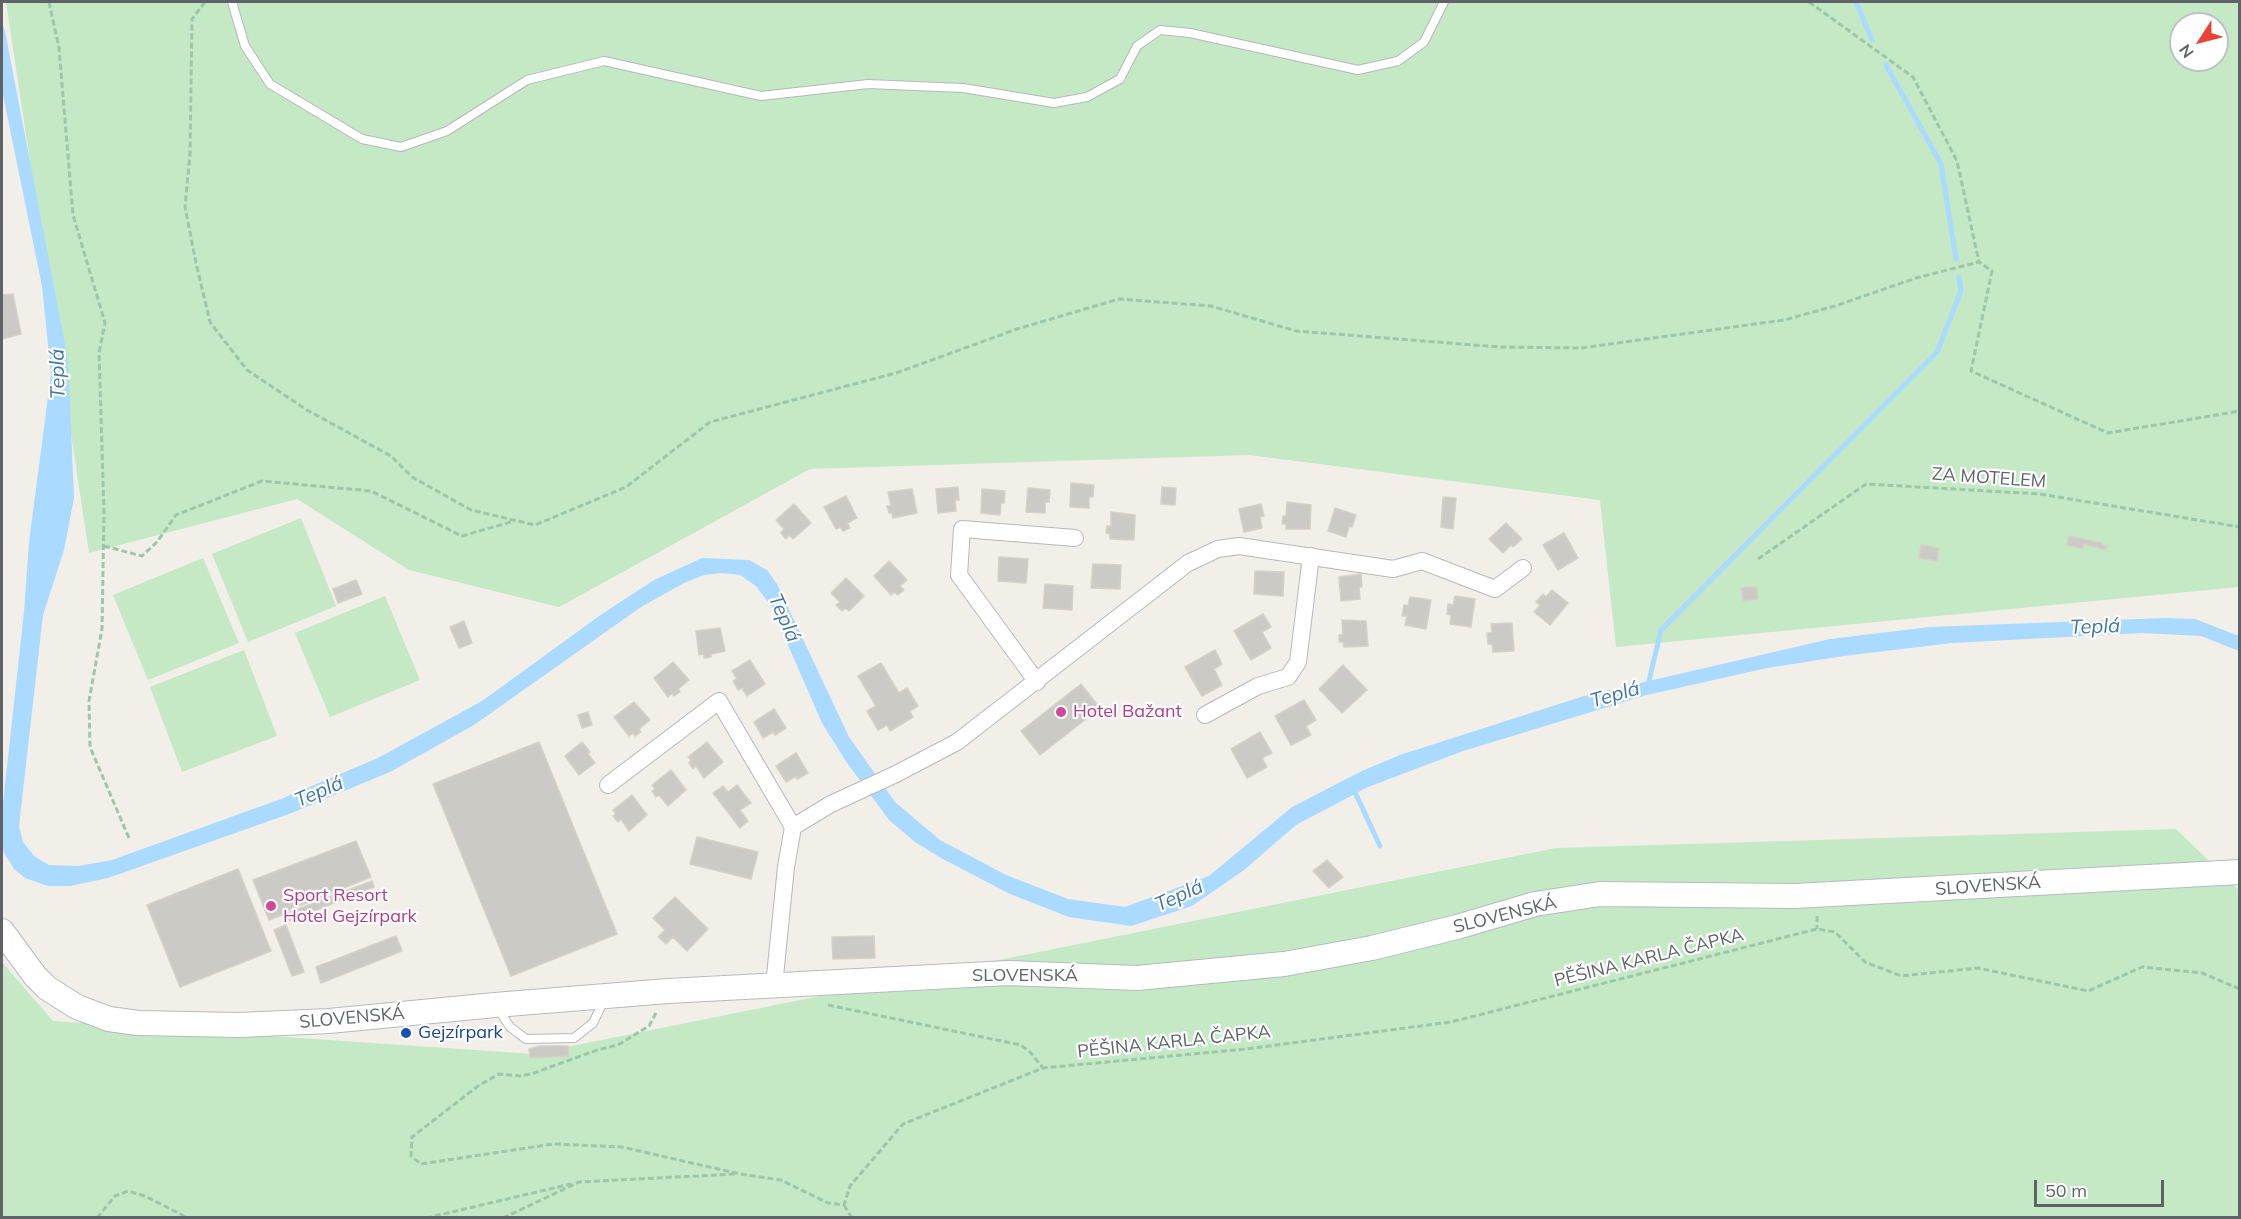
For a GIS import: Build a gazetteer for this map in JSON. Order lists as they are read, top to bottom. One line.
{"streets":{"street":["SLOVENSKÁ"],"path":["ZA MOTELEM","PĚŠINA KARLA ČAPKA"]},"water":["Teplá"],"places":["Hotel Bažant","Sport Resort Hotel Gejzírpark","Gejzírpark"],"scale_bar":"50 m","north":"bottom left"}
